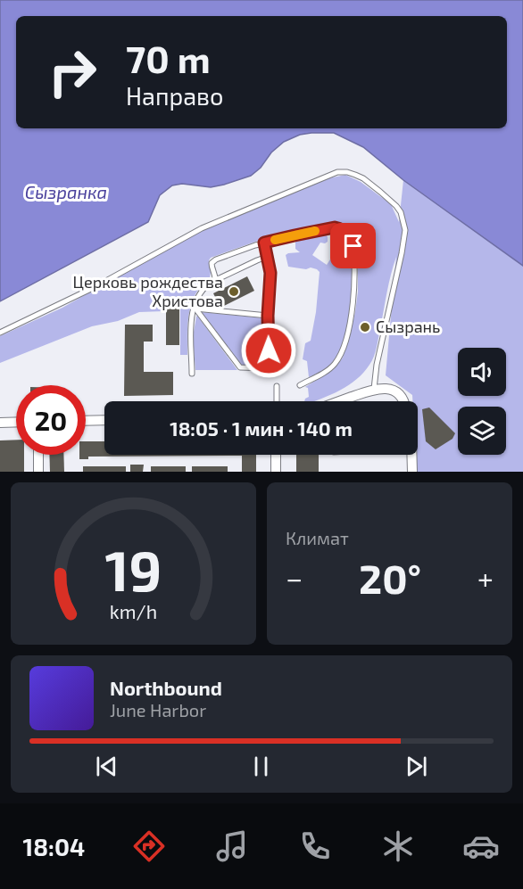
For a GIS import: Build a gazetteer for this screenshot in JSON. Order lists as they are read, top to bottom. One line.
{"water":["Сызранка"],"places":["Церковь рождества Христова","Сызрань"],"page":{"turn":["70 m","Направо"],"limit":"20","trip":"18:05 · 1 мин · 140 m","tile":"Климат","heat":["−","20°","+"],"song":["Northbound","June Harbor"],"tabs":"18:04","gauge":["19","km/h"]}}
